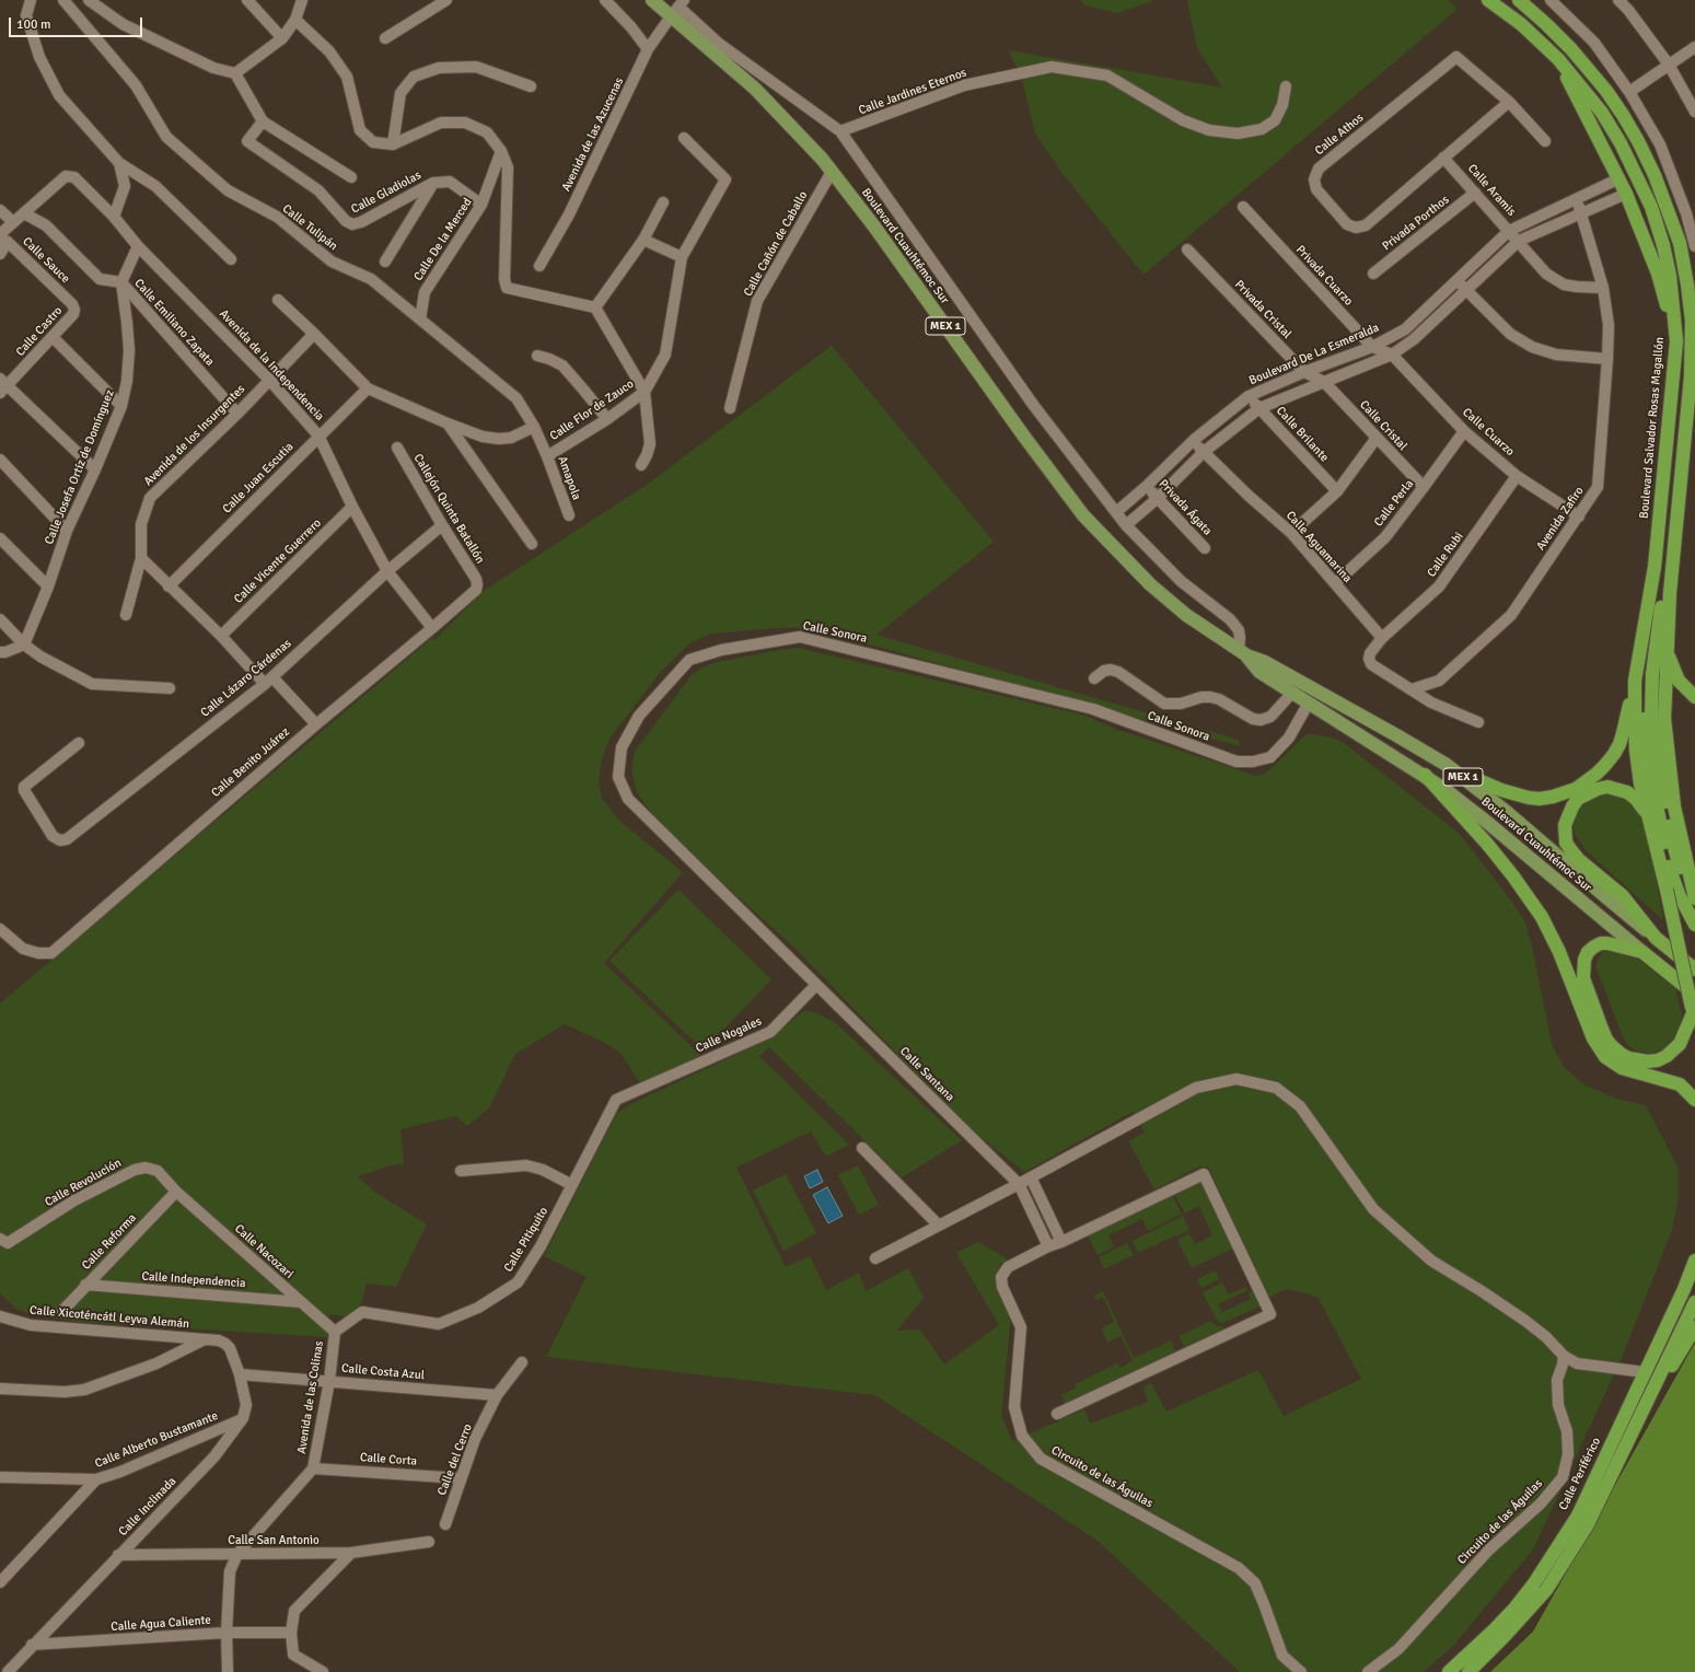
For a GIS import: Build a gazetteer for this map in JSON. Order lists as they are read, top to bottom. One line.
{"streets":{"highway":["Boulevard Cuauhtémoc Sur","MEX 1","Boulevard Salvador Rosas Magallón","Calle Periférico"],"street":["Calle Jardines Eternos","Avenida de las Azucenas","Calle Athos","Calle Aramis","Calle Gladiolas","Privada Porthos","Calle Tulipán","Calle De la Merced","Calle Cañón de Caballo","Calle Sauce","Privada Cuarzo","Privada Cristal","Calle Emiliano Zapata","Calle Castro","Boulevard De La Esmeralda","Avenida de la Independencia","Calle Flor de Zauco","Calle Cristal","Calle Cuarzo","Calle Brilante","Avenida de los Insurgentes","Calle Josefa Ortíz de Domínguez","Calle Juan Escutia","Amapola","Calle Perla","Privada Ágata","Callejón Quinta Batallón","Avenida Zafiro","Calle Aguamarina","Calle Rubi","Calle Vicente Guerrero","Calle Sonora","Calle Lázaro Cárdenas","Calle Benito Juárez","Calle Nogales","Calle Santana","Calle Revolución","Calle Pitiquito","Calle Reforma","Calle Nacozari","Calle Independencia","Calle Xicoténcátl Leyva Alemán","Calle Costa Azul","Avenida de las Colinas","Calle Alberto Bustamante","Calle Corta","Calle del Cerro","Circuito de las Águilas","Calle Inclinada","Calle San Antonio","Calle Agua Caliente"]},"crossings":[["Avenida de las Azucenas","Boulevard Cuauhtémoc Sur"],["Calle Athos","Calle Aramis"],["Calle Aramis","Privada Porthos"],["Calle Aramis","Boulevard De La Esmeralda"],["Calle Aramis","Avenida Zafiro"],["Calle Gladiolas","Calle De la Merced"],["Calle Tulipán","Calle De la Merced"],["Calle Tulipán","Amapola"],["Calle Cañón de Caballo","Boulevard Cuauhtémoc Sur"],["Boulevard Cuauhtémoc Sur","Calle Sonora"],["Calle Sauce","Calle Castro"],["Privada Cuarzo","Boulevard De La Esmeralda"],["Privada Cuarzo","Calle Cuarzo"],["Privada Cristal","Boulevard De La Esmeralda"],["Privada Cristal","Calle Cristal"],["Calle Emiliano Zapata","Avenida de la Independencia"],["Calle Emiliano Zapata","Avenida de los Insurgentes"],["Calle Emiliano Zapata","Calle Josefa Ortíz de Domínguez"],["Boulevard De La Esmeralda","Calle Brilante"],["Boulevard De La Esmeralda","Privada Ágata"],["Boulevard De La Esmeralda","Avenida Zafiro"],["Boulevard De La Esmeralda","Calle Aguamarina"],["Avenida de la Independencia","Avenida de los Insurgentes"],["Avenida de la Independencia","Calle Juan Escutia"],["Avenida de la Independencia","Calle Vicente Guerrero"],["Avenida de la Independencia","Calle Lázaro Cárdenas"],["Avenida de la Independencia","Calle Benito Juárez"],["Calle Flor de Zauco","Amapola"],["Calle Cristal","Calle Perla"],["Calle Cuarzo","Calle Perla"],["Calle Cuarzo","Avenida Zafiro"],["Calle Cuarzo","Calle Rubi"],["Calle Perla","Calle Aguamarina"],["Callejón Quinta Batallón","Calle Lázaro Cárdenas"],["Callejón Quinta Batallón","Calle Benito Juárez"],["Calle Aguamarina","Calle Rubi"],["Calle Sonora","Calle Nogales"],["Calle Sonora","Calle Santana"],["Calle Nogales","Calle Santana"],["Calle Nogales","Calle Pitiquito"],["Calle Revolución","Calle Reforma"],["Calle Revolución","Calle Nacozari"],["Calle Pitiquito","Calle Nacozari"],["Calle Pitiquito","Avenida de las Colinas"],["Calle Reforma","Calle Nacozari"],["Calle Reforma","Calle Independencia"],["Calle Nacozari","Calle Independencia"],["Calle Nacozari","Avenida de las Colinas"],["Calle Xicoténcátl Leyva Alemán","Calle Costa Azul"],["Calle Costa Azul","Avenida de las Colinas"],["Calle Costa Azul","Calle del Cerro"],["Avenida de las Colinas","Calle Corta"],["Avenida de las Colinas","Calle San Antonio"],["Avenida de las Colinas","Calle Agua Caliente"],["Calle Alberto Bustamante","Calle Inclinada"],["Calle Corta","Calle del Cerro"],["Calle Inclinada","Calle San Antonio"],["Calle Inclinada","Calle Agua Caliente"]],"scale_bar":"100 m"}
